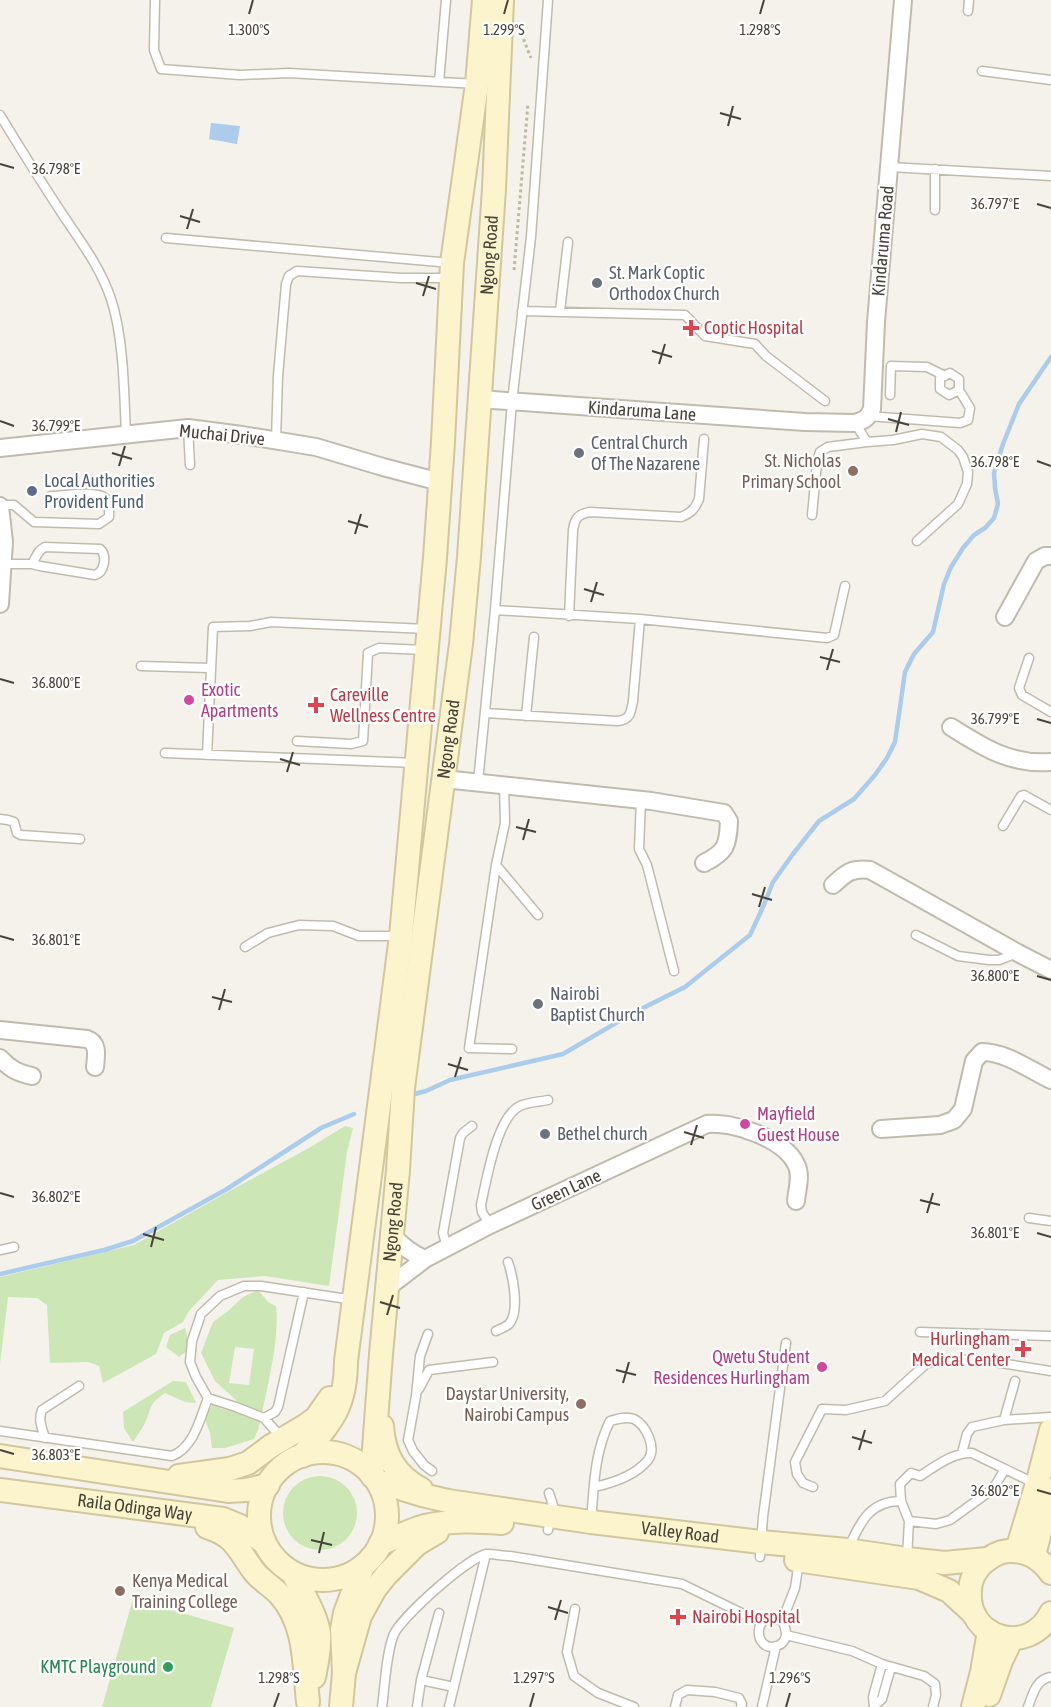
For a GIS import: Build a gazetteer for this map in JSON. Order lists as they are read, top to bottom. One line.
{"streets":{"main road":["Ngong Road","Raila Odinga Way","Valley Road"],"street":["Kindaruma Road","Kindaruma Lane","Muchai Drive","Green Lane"]},"crossings":[["Kindaruma Road","Kindaruma Lane"],["Ngong Road","Kindaruma Lane"],["Ngong Road","Muchai Drive"],["Ngong Road","Green Lane"],["Ngong Road","Raila Odinga Way"],["Ngong Road","Valley Road"],["Raila Odinga Way","Valley Road"]],"places":{"other":["St. Mark Coptic Orthodox Church","Central Church Of The Nazarene","St. Nicholas Primary School","Local Authorities Provident Fund","Exotic Apartments","Nairobi Baptist Church","Mayfield Guest House","Bethel church","Qwetu Student Residences Hurlingham","Daystar University, Nairobi Campus","Kenya Medical Training College","KMTC Playground"],"health":["Coptic Hospital","Careville Wellness Centre","Hurlingham Medical Center","Nairobi Hospital"]},"coordinates":["1.300°S","1.299°S","1.298°S","36.798°E","36.797°E","36.799°E","36.800°E","36.801°E","36.802°E","36.803°E","1.297°S","1.296°S"]}
